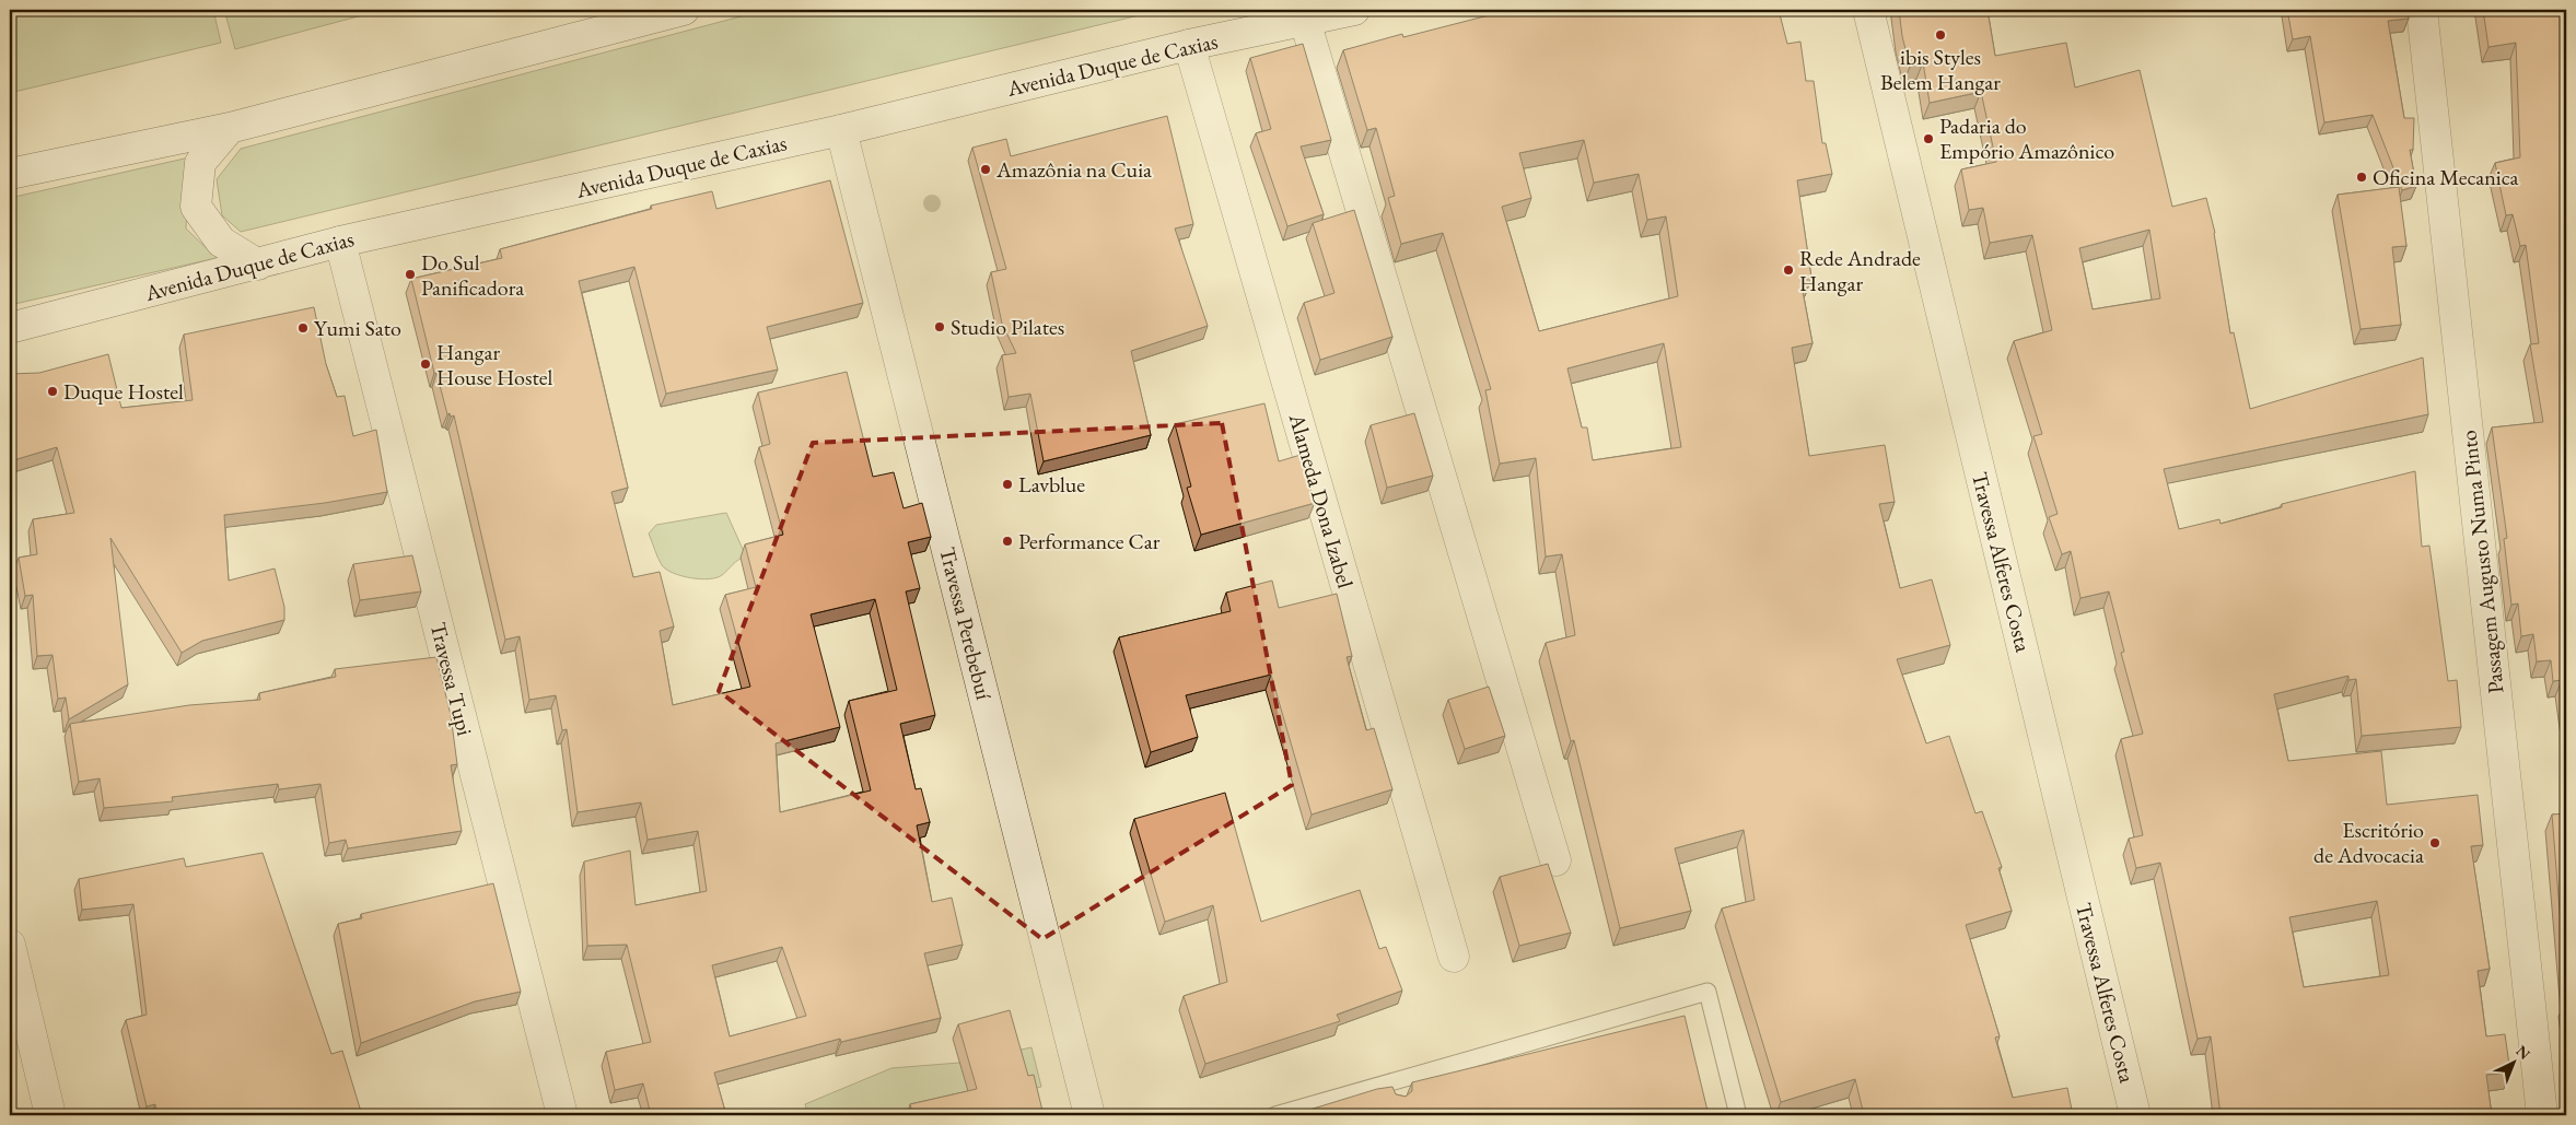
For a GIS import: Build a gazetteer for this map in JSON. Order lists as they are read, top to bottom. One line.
{"streets":{"street":["Avenida Duque de Caxias","Alameda Dona Izabel","Travessa Alferes Costa","Passagem Augusto Numa Pinto","Travessa Perebebuí","Travessa Tupi"]},"crossings":[["Avenida Duque de Caxias","Alameda Dona Izabel"],["Avenida Duque de Caxias","Travessa Perebebuí"],["Avenida Duque de Caxias","Travessa Tupi"]],"places":["ibis Styles Belem Hangar","Padaria do Empório Amazônico","Amazônia na Cuia","Oficina Mecanica","Rede Andrade Hangar","Do Sul Panificadora","Studio Pilates","Yumi Sato","Hangar House Hostel","Duque Hostel","Lavblue","Performance Car","Escritório de Advocacia"],"north":"top right"}
